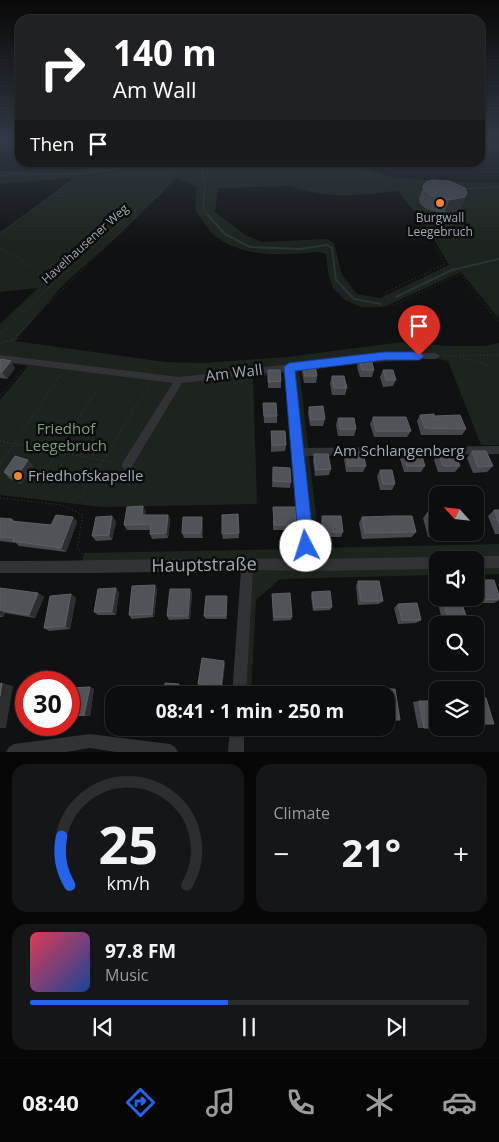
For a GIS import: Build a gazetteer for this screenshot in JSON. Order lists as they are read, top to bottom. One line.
{"streets":{"street":["Am Wall","Am Schlangenberg","Hauptstraße"],"path":["Havelhausener Weg"]},"parks":["Friedhof Leegebruch"],"places":["Burgwall Leegebruch","Friedhofskapelle"],"north":"top left","page":{"turn":["140 m","Am Wall"],"then":"Then","limit":"30","trip":"08:41 · 1 min · 250 m","tile":"Climate","heat":["−","21°","+"],"song":["97.8 FM","Music"],"tabs":"08:40","gauge":["25","km/h"]}}
